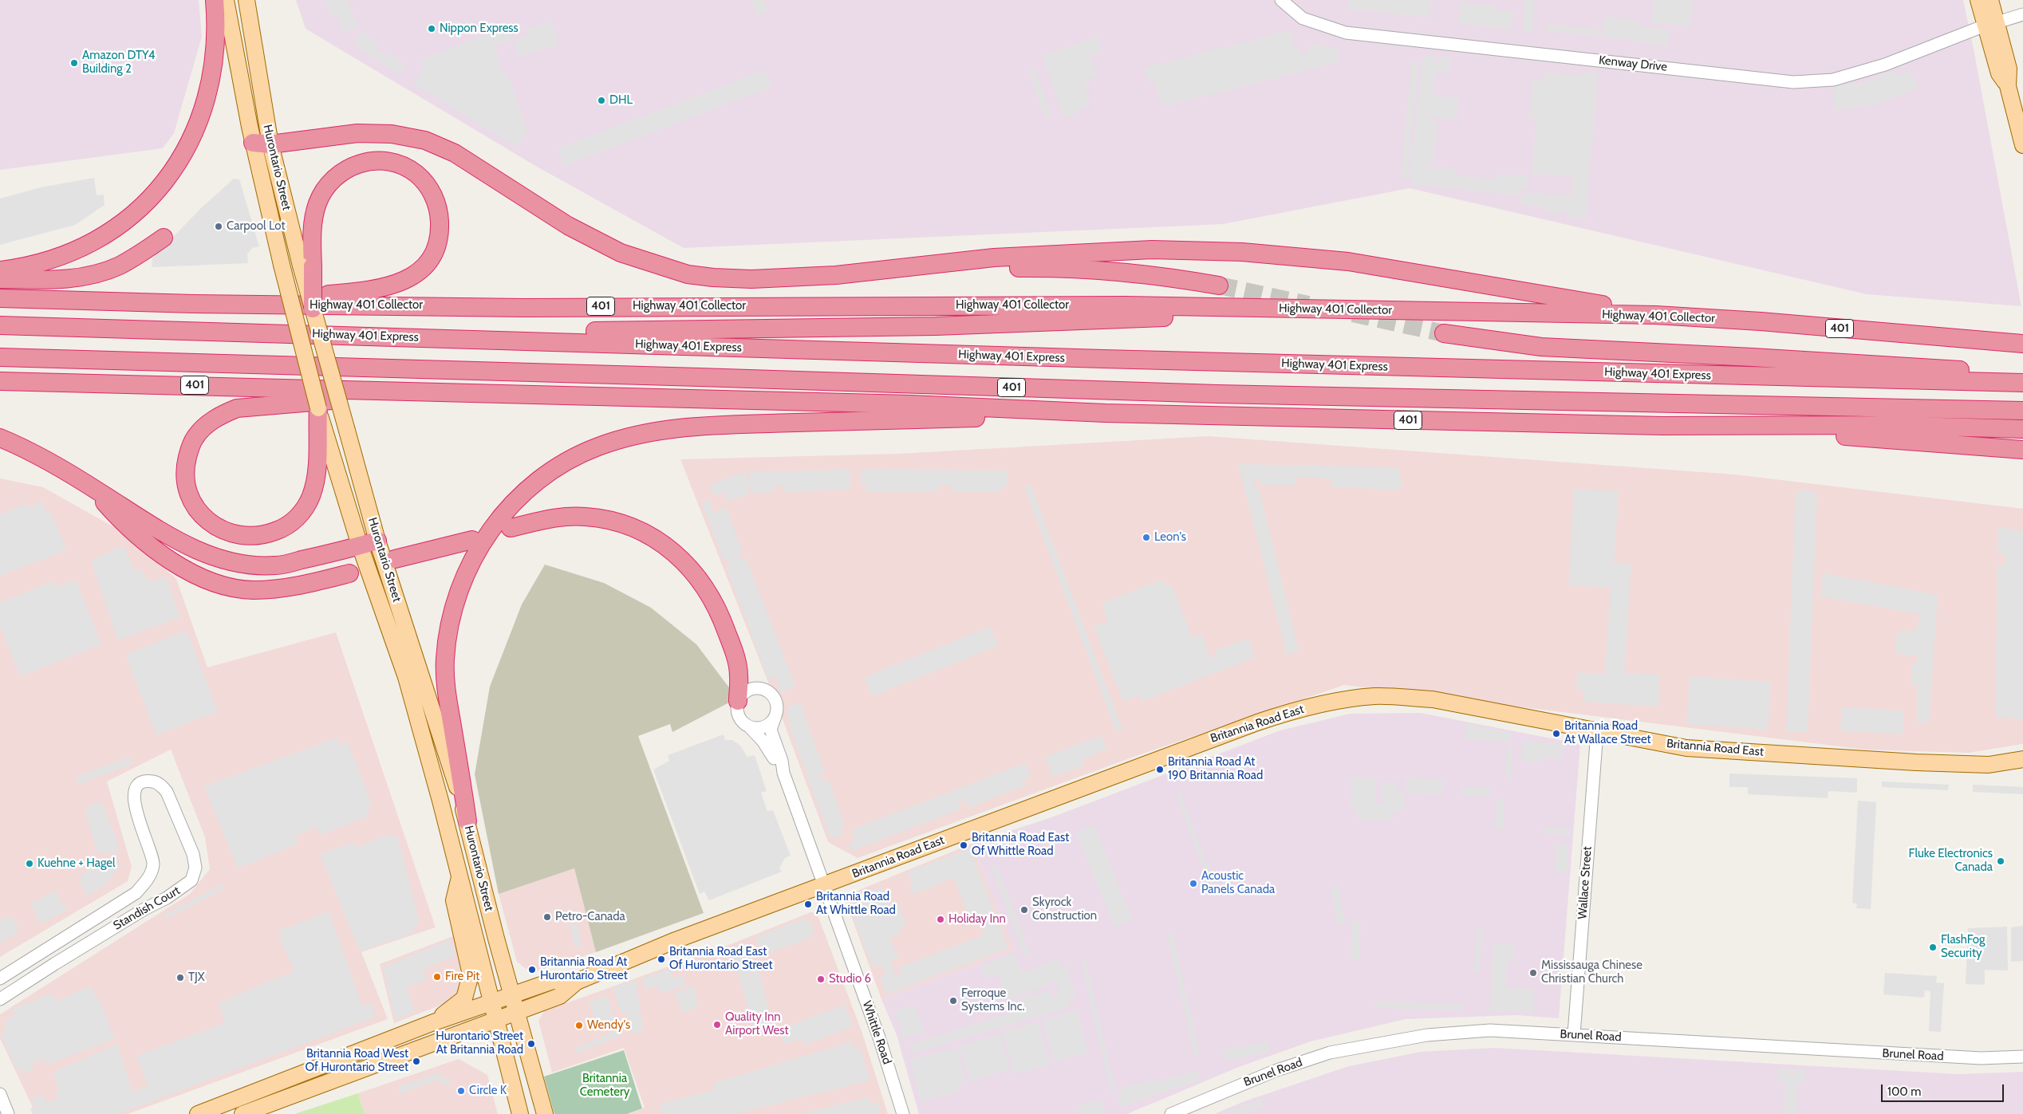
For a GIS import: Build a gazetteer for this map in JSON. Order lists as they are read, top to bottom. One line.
{"streets":{"highway":["Highway 401 Collector","401","Highway 401 Express"],"main road":["Hurontario Street","Britannia Road East"],"street":["Kenway Drive","Wallace Street","Standish Court","Whittle Road","Brunel Road"]},"crossings":[["Hurontario Street","Britannia Road East"],["Britannia Road East","Wallace Street"],["Britannia Road East","Whittle Road"],["Wallace Street","Brunel Road"]],"parks":["Britannia Cemetery"],"places":["Nippon Express","Amazon DTY4 Building 2","DHL","Carpool Lot","Leon's","Britannia Road At Wallace Street","Britannia Road At 190 Britannia Road","Britannia Road East Of Whittle Road","Fluke Electronics Canada","Kuehne + Hagel","Acoustic Panels Canada","Britannia Road At Whittle Road","Skyrock Construction","Petro-Canada","Holiday Inn","FlashFog Security","Britannia Road East Of Hurontario Street","Britannia Road At Hurontario Street","Mississauga Chinese Christian Church","Fire Pit","TJX","Studio 6","Ferroque Systems Inc.","Quality Inn Airport West","Wendy's","Hurontario Street At Britannia Road","Britannia Road West Of Hurontario Street","Circle K"],"scale_bar":"100 m"}
